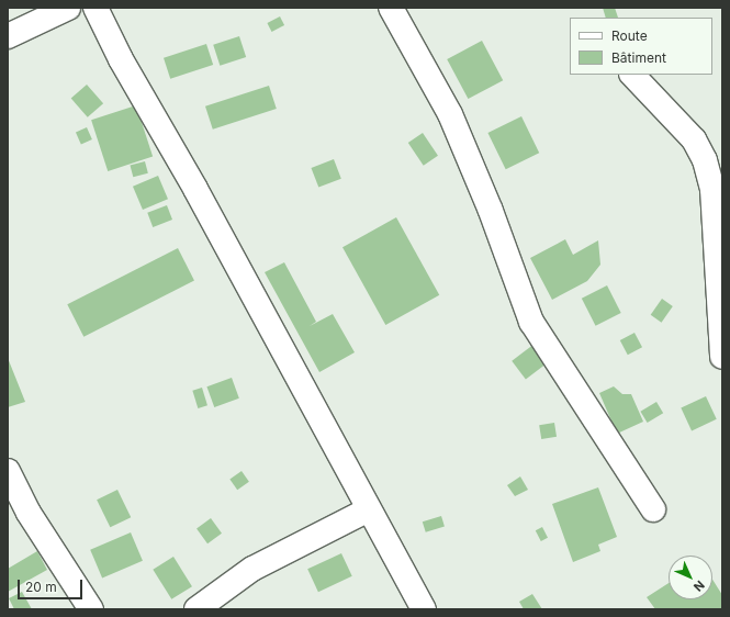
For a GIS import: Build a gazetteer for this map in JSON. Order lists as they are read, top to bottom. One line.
{"legend":["Route","Bâtiment"],"scale_bar":"20 m","north":"bottom right"}
